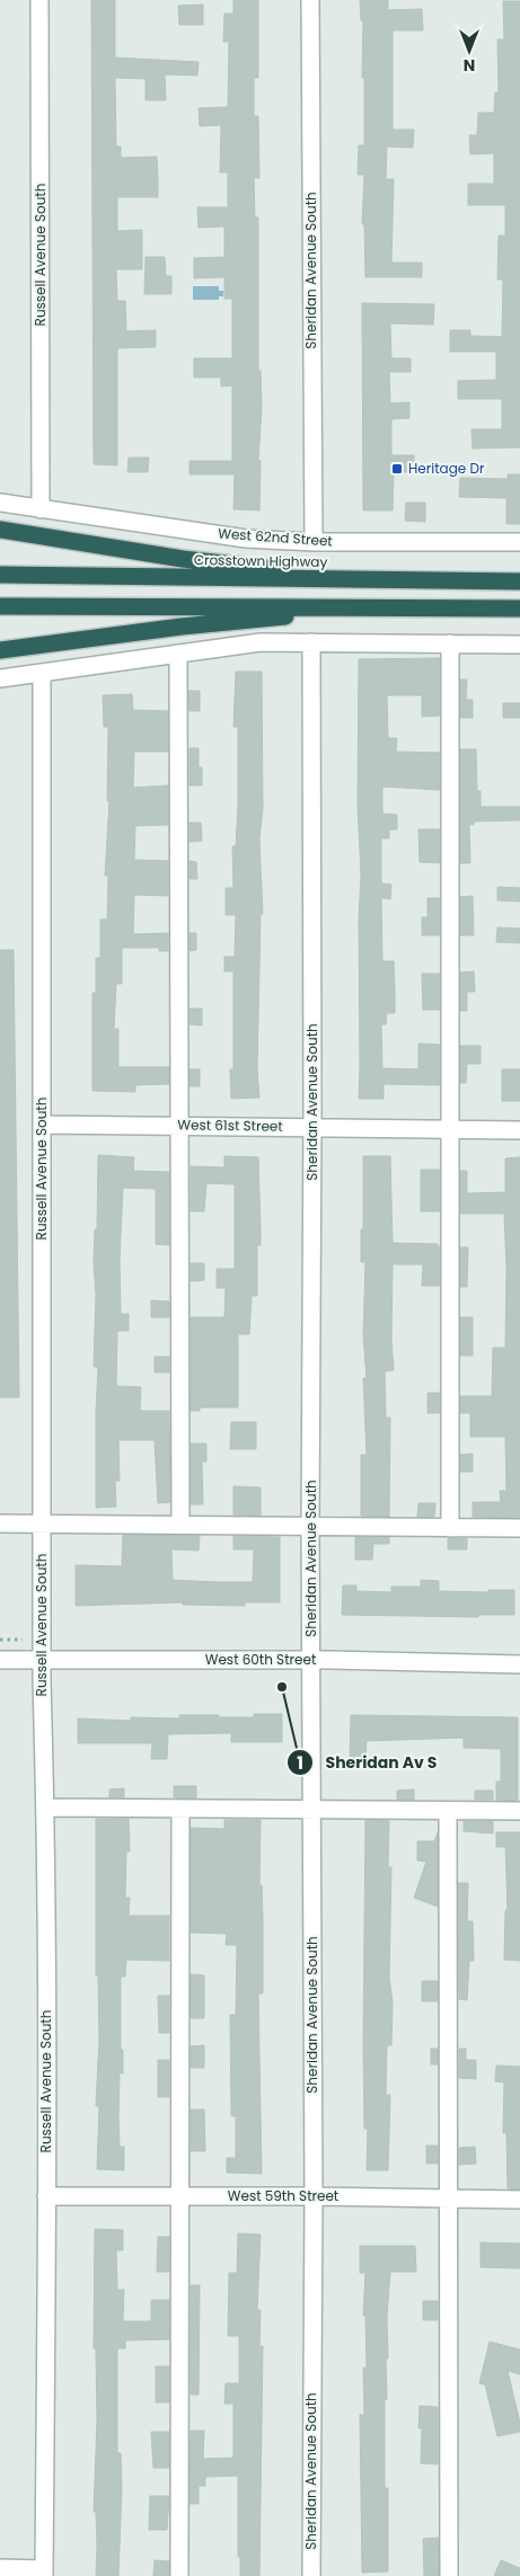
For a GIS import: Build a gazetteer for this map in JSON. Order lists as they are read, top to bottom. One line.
{"streets":{"highway":["Crosstown Highway"],"street":["Russell Avenue South","Sheridan Avenue South","West 62nd Street","West 61st Street","West 60th Street","West 59th Street"]},"crossings":[["Russell Avenue South","West 62nd Street"],["Russell Avenue South","West 61st Street"],["Russell Avenue South","West 60th Street"],["Russell Avenue South","West 59th Street"],["Sheridan Avenue South","West 62nd Street"],["Sheridan Avenue South","West 61st Street"],["Sheridan Avenue South","West 60th Street"],["Sheridan Avenue South","West 59th Street"]],"places":{"transit":["Heritage Dr"],"other":["Sheridan Av S"]},"north":"bottom"}
